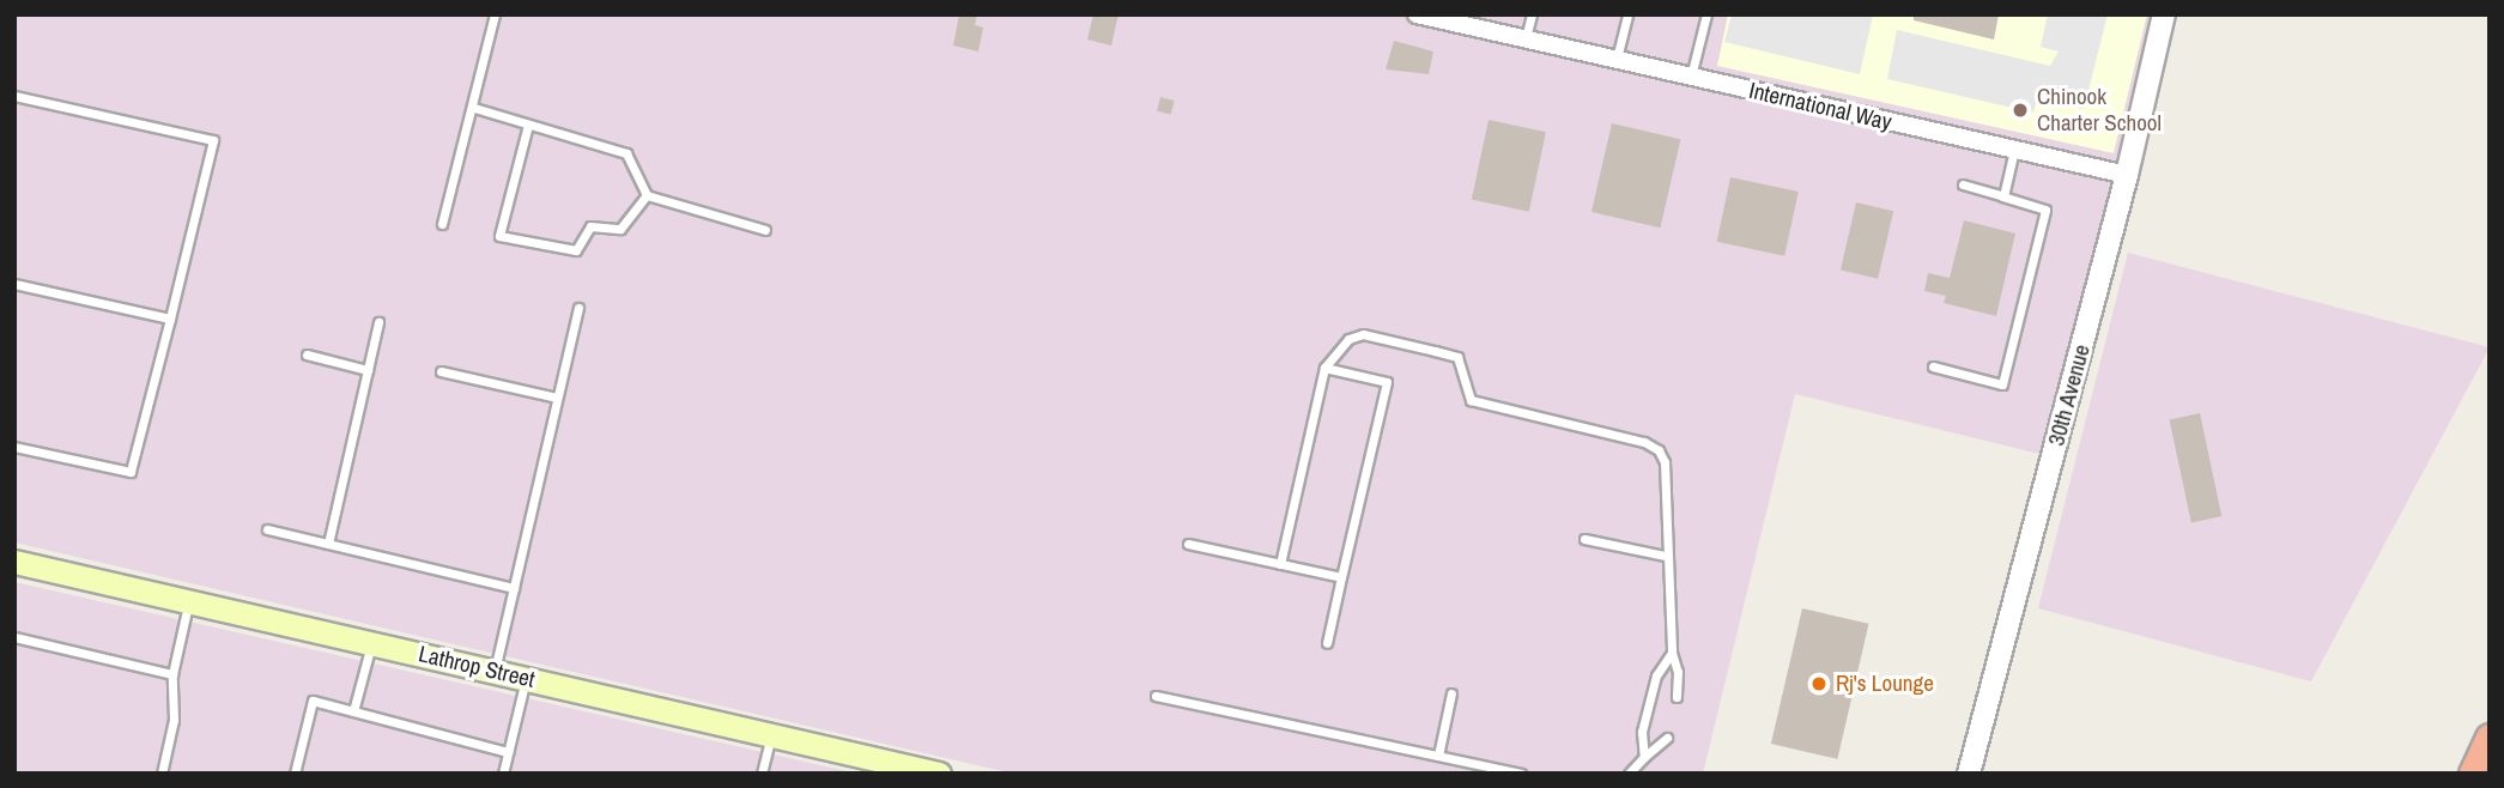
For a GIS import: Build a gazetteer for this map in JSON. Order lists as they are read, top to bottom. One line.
{"streets":{"main road":["Lathrop Street"],"street":["International Way","30th Avenue"]},"crossings":[["International Way","30th Avenue"]],"places":["Chinook Charter School","Rj's Lounge"]}
